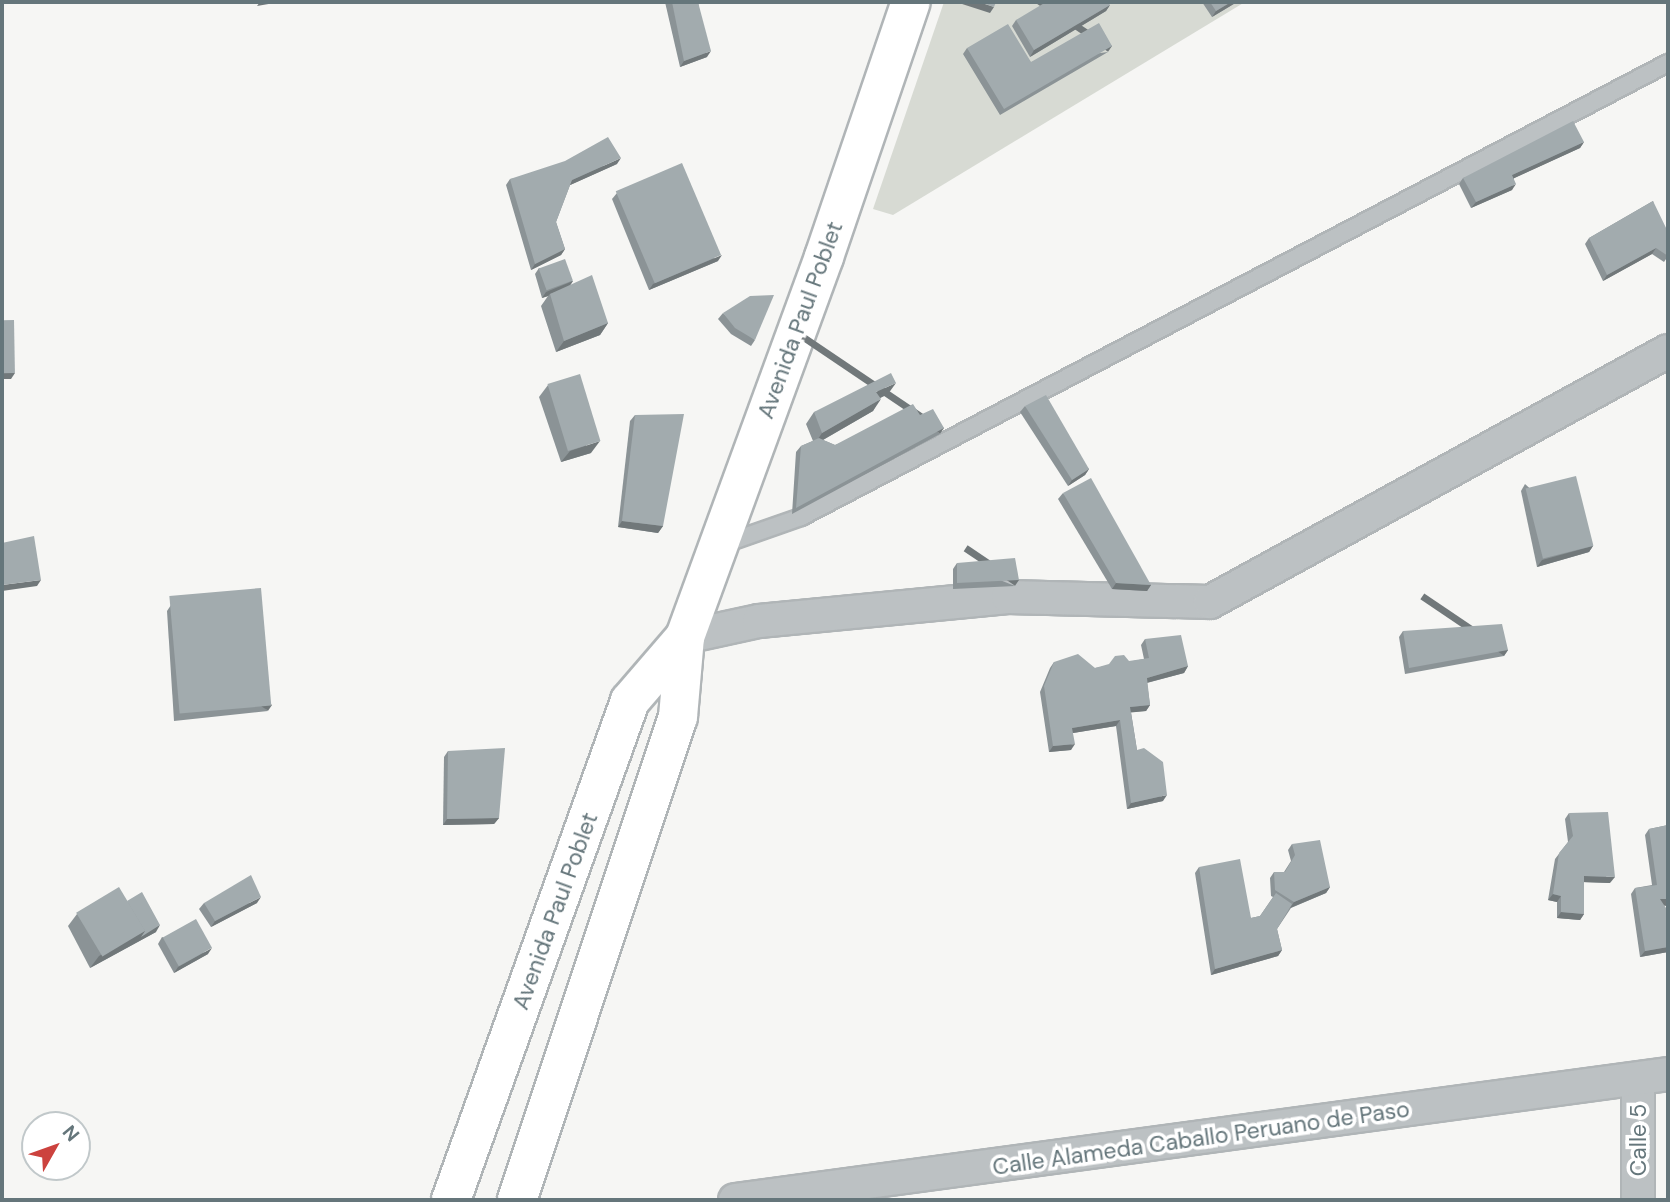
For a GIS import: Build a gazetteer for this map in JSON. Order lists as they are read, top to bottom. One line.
{"streets":{"main road":["Avenida Paul Poblet"],"street":["Calle Alameda Caballo Peruano de Paso","Calle 5"]},"crossings":[["Calle Alameda Caballo Peruano de Paso","Calle 5"]],"north":"top right"}
